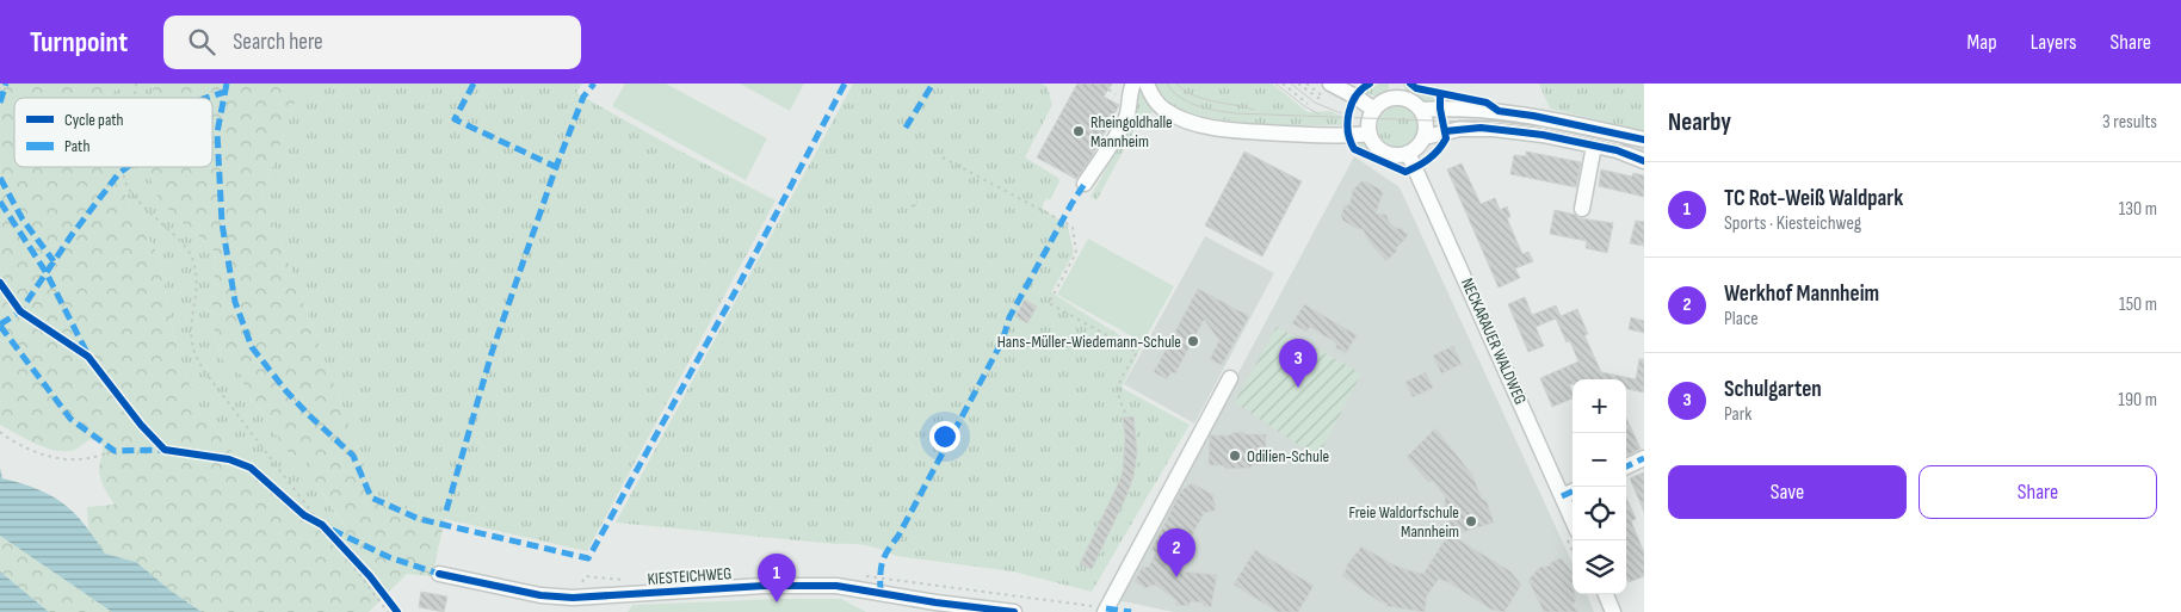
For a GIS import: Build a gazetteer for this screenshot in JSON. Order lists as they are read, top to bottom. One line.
{"streets":{"street":["NECKARAUER WALDWEG","KIESTEICHWEG"]},"places":["Rheingoldhalle Mannheim","Hans-Müller-Wiedemann-Schule","Odilien-Schule","Freie Waldorfschule Mannheim"],"legend":["Cycle path","Path"],"page":{"header":"Turnpoint","search":"Search here","nav":["Map","Layers","Share"],"heading":["Nearby","3 results"],"list":[{"mark":"1","name":"TC Rot-Weiß Waldpark","note":"Sports · Kiesteichweg","value":"130 m"},{"mark":"2","name":"Werkhof Mannheim","note":"Place","value":"150 m"},{"mark":"3","name":"Schulgarten","note":"Park","value":"190 m"}],"pins":["3","2","1"],"map_buttons":["+","−"],"buttons":["Save","Share"]}}
